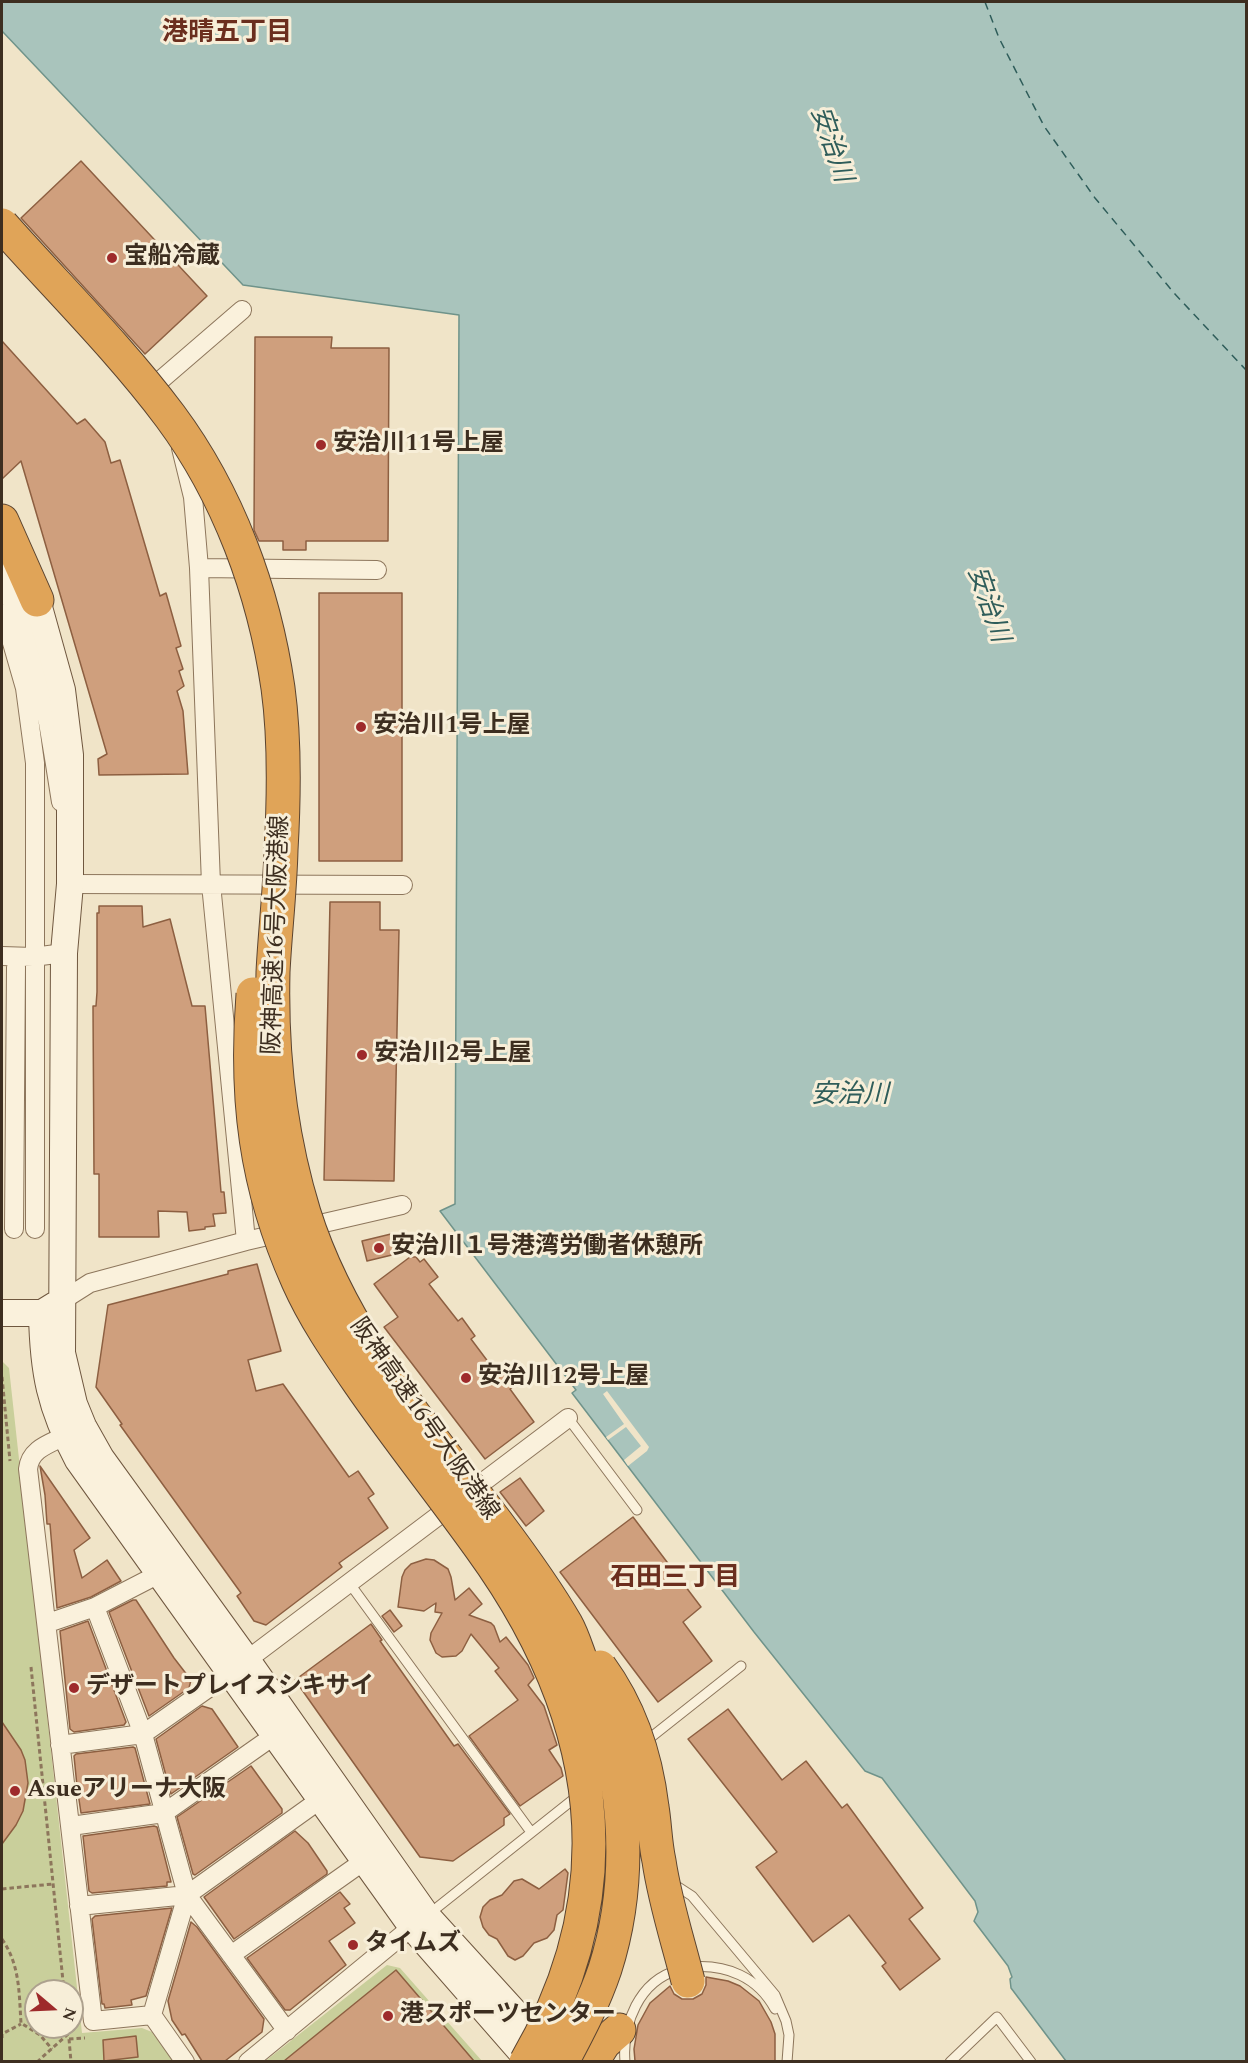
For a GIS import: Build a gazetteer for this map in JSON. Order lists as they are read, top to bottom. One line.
{"streets":{"highway":["阪神高速16号大阪港線"]},"districts":["港晴五丁目","石田三丁目"],"water":["安治川"],"places":["宝船冷蔵","安治川11号上屋","安治川1号上屋","安治川2号上屋","安治川１号港湾労働者休憩所","安治川12号上屋","デザートプレイスシキサイ","Asueアリーナ大阪","タイムズ","港スポーツセンター"],"north":"right"}
